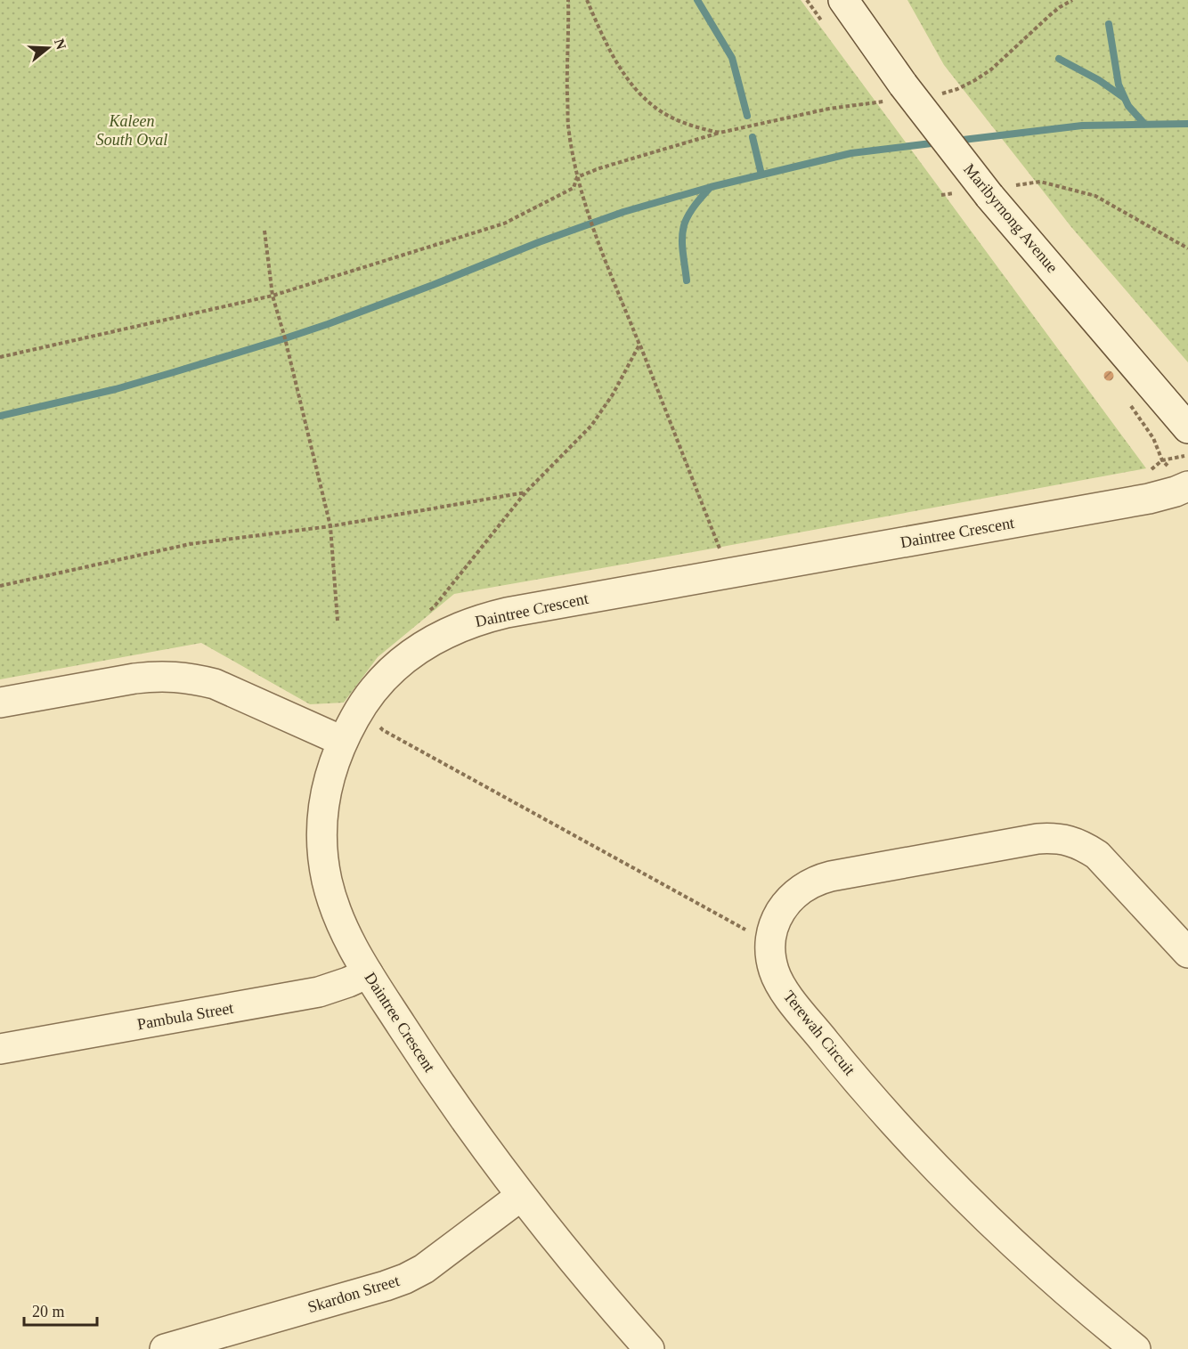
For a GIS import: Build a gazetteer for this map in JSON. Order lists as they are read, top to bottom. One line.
{"streets":{"street":["Maribyrnong Avenue","Daintree Crescent","Pambula Street","Terewah Circuit","Skardon Street"]},"crossings":[["Daintree Crescent","Pambula Street"],["Daintree Crescent","Skardon Street"]],"parks":["Kaleen South Oval"],"scale_bar":"20 m","north":"right"}
